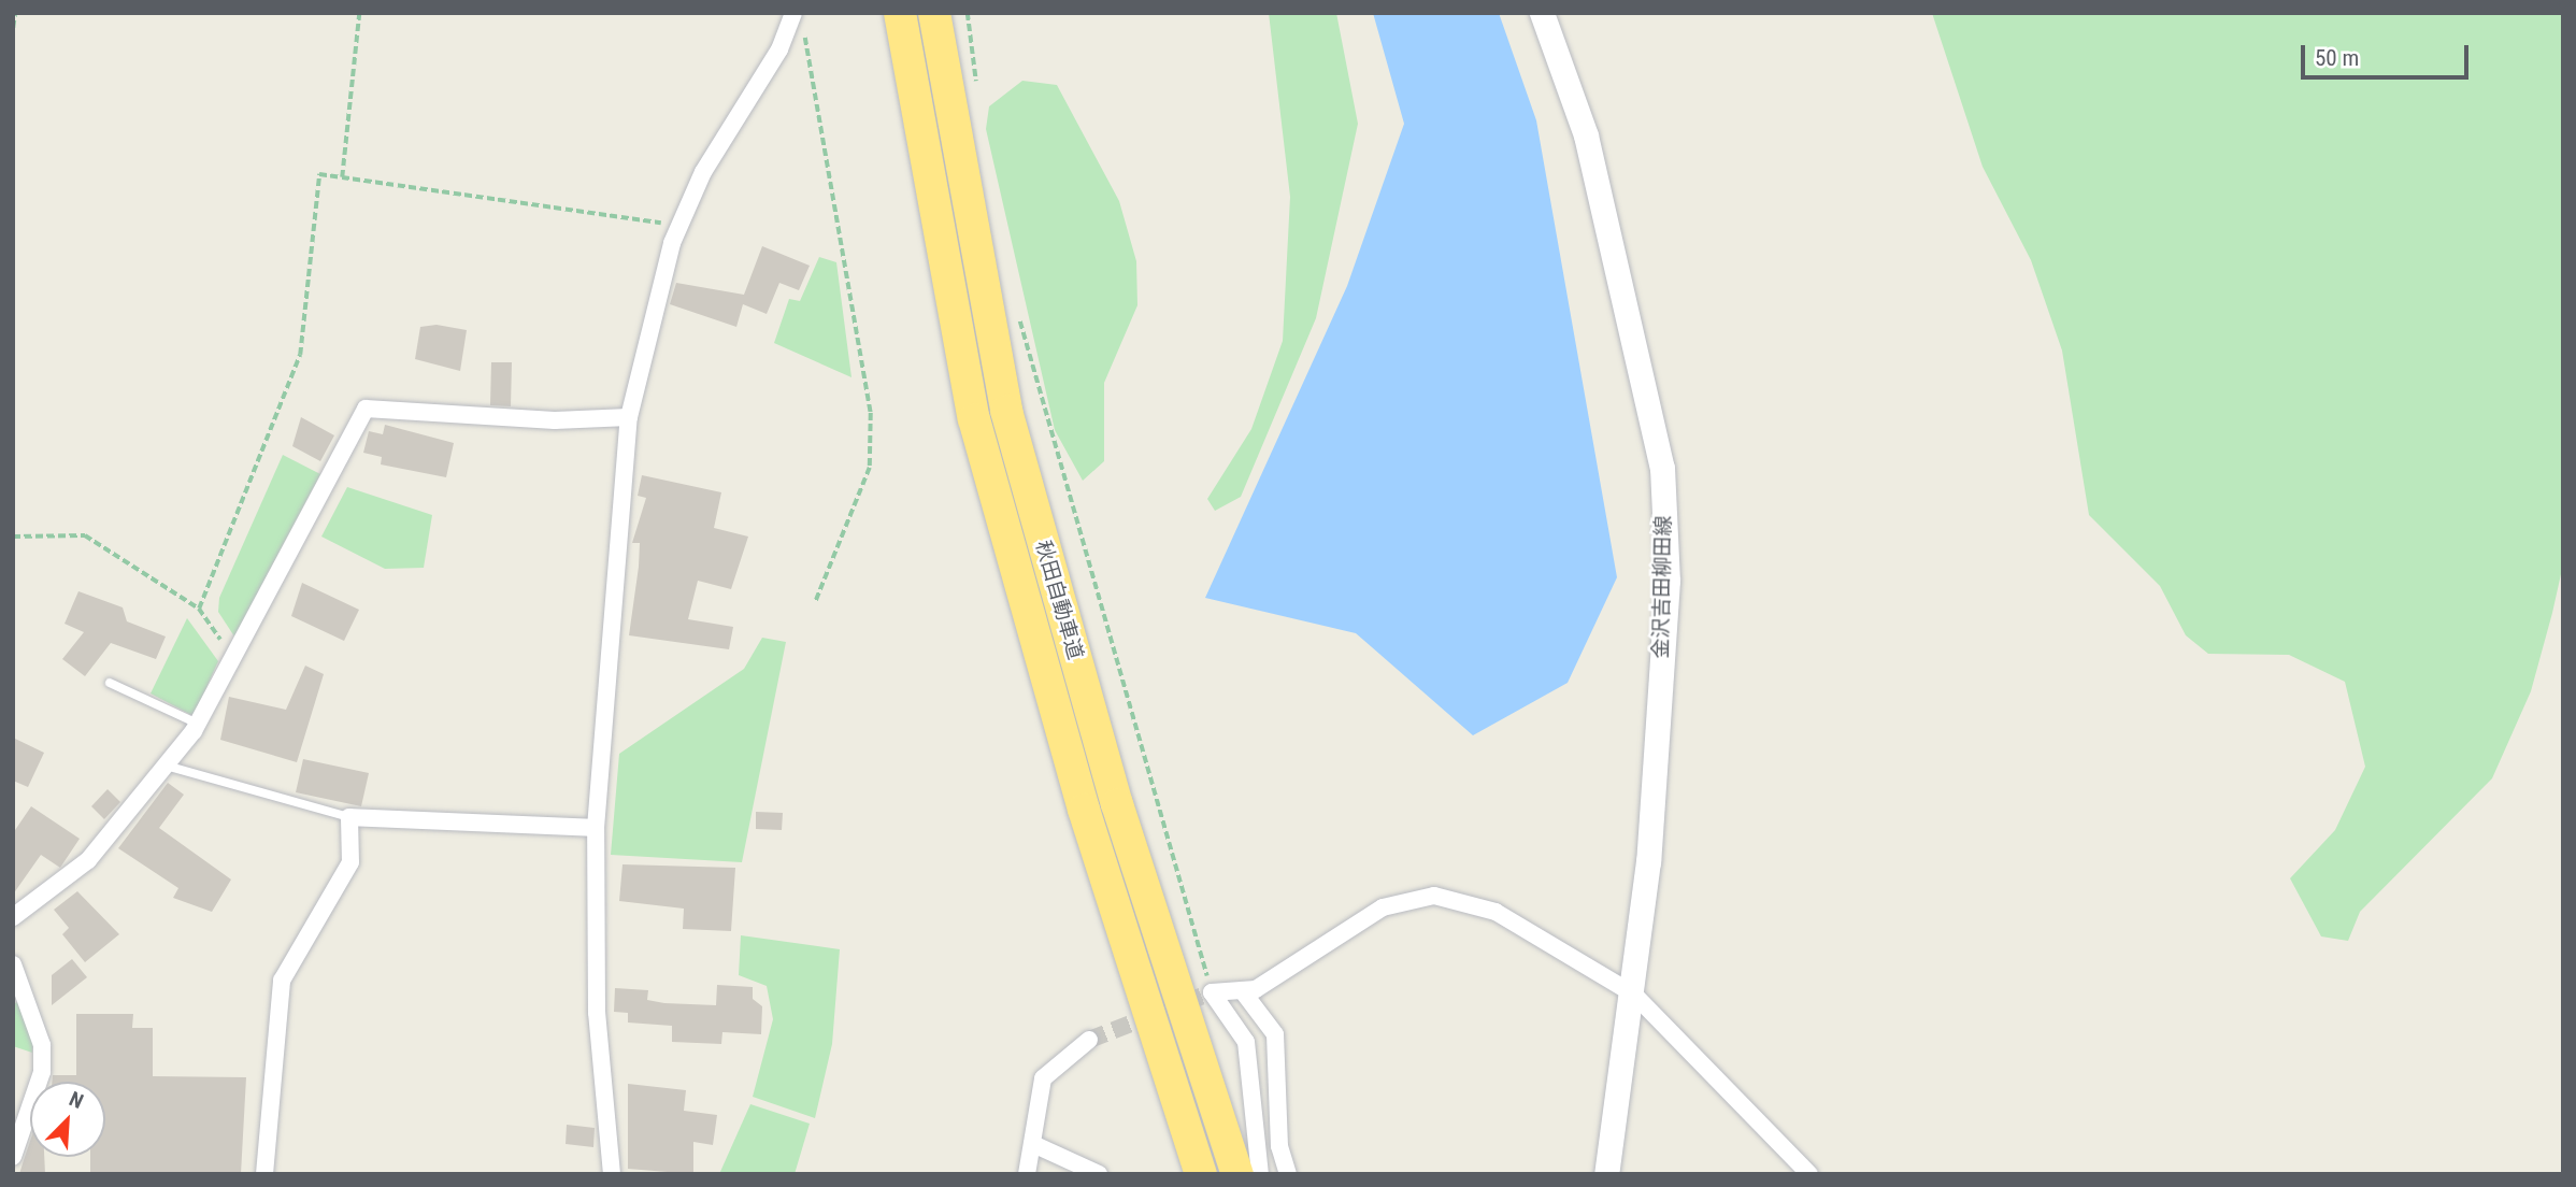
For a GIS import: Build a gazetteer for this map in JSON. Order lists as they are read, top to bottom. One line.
{"streets":{"highway":["秋田自動車道"],"main road":["金沢吉田柳田線"]},"scale_bar":"50 m","north":"top right"}
